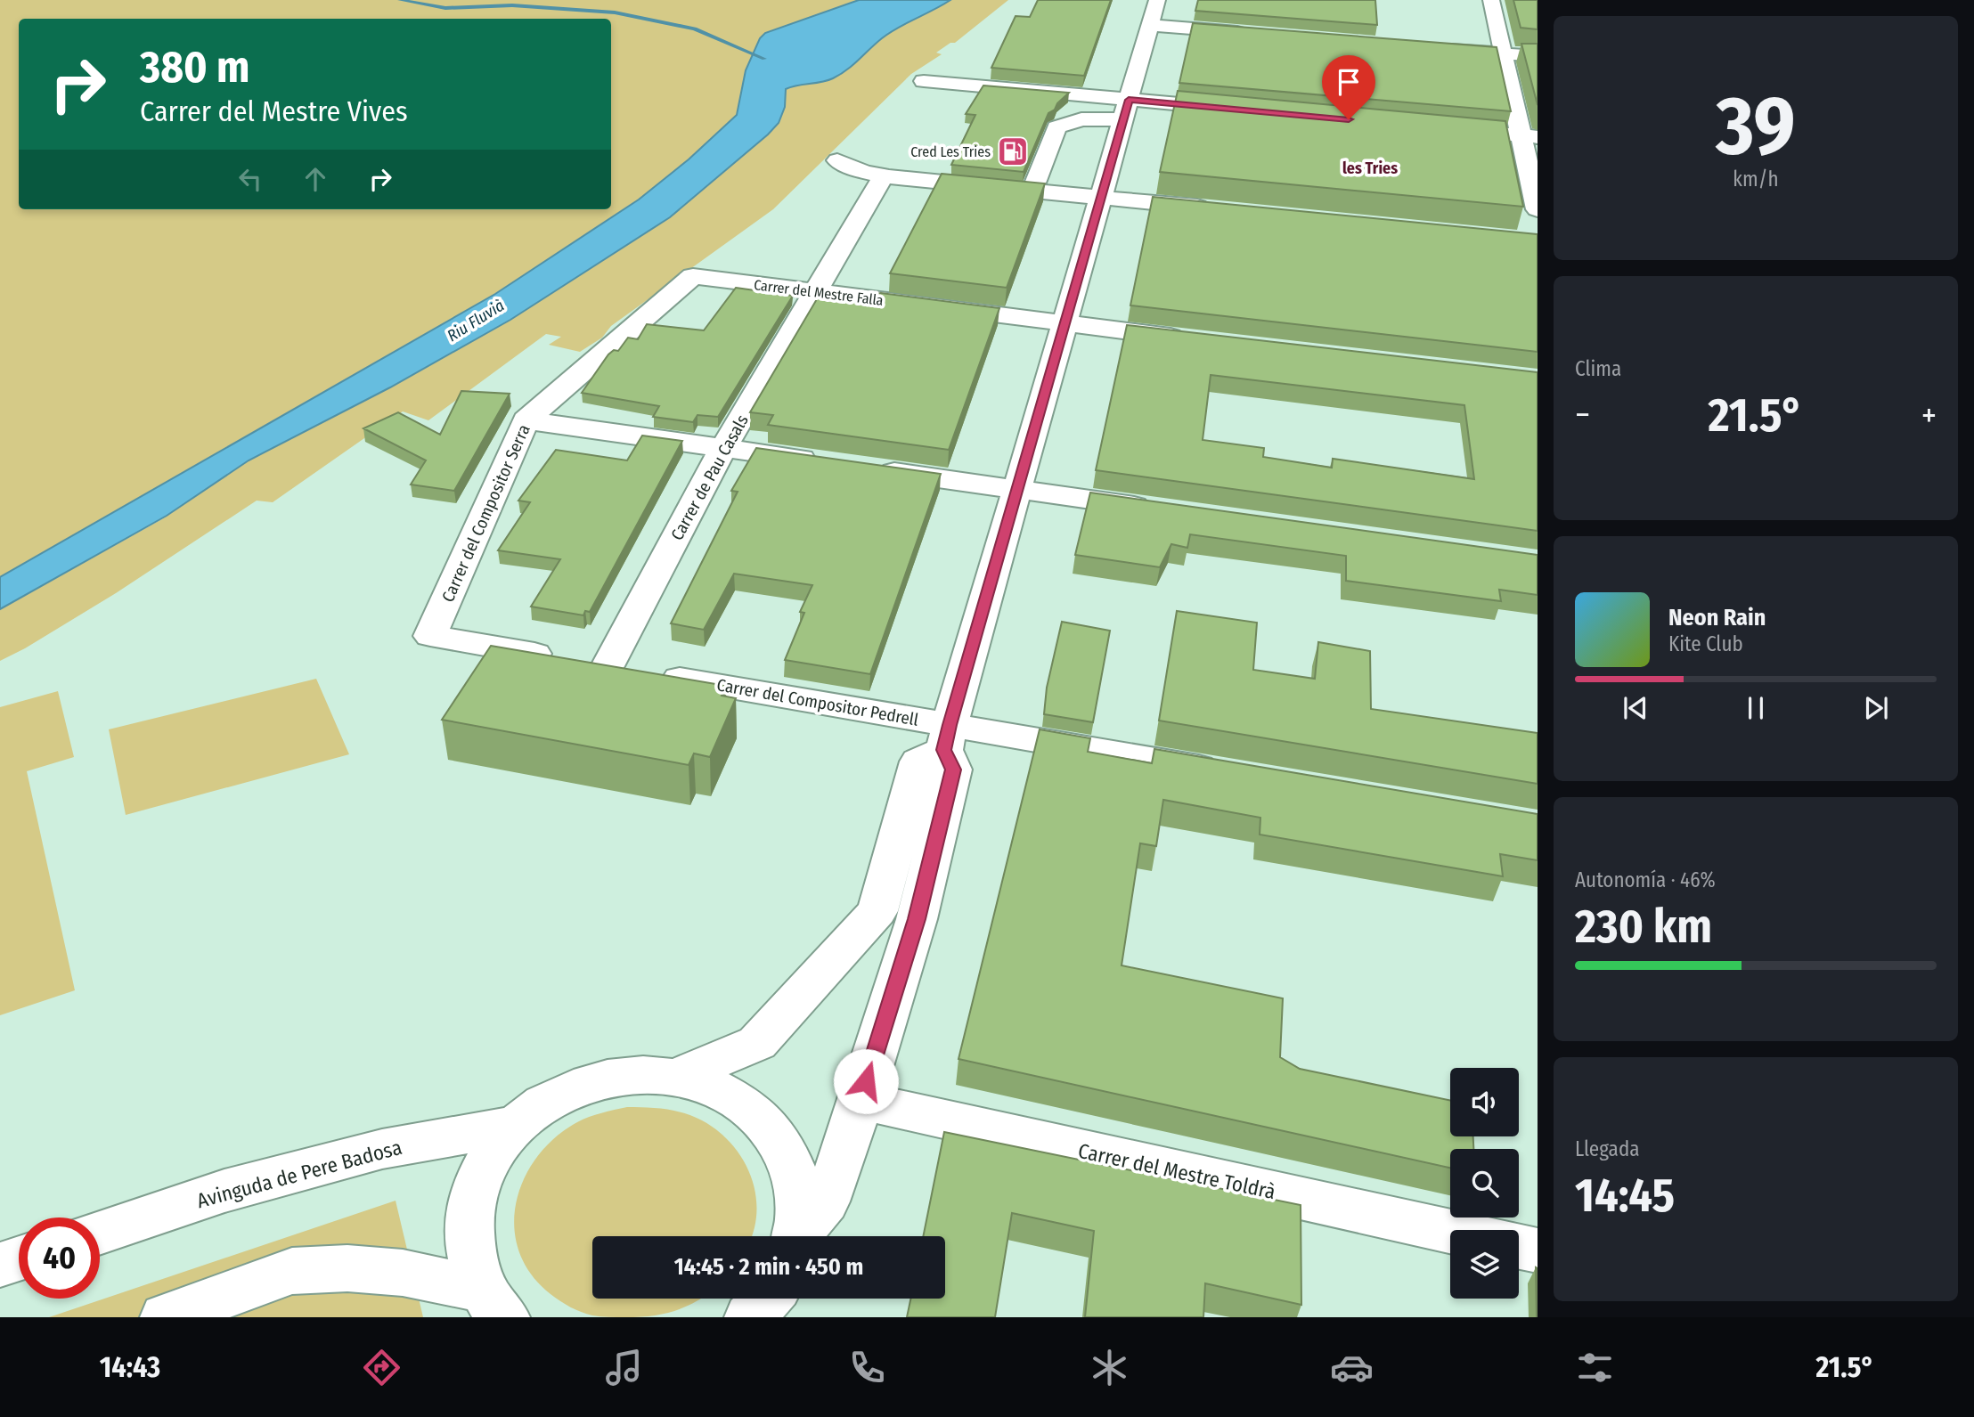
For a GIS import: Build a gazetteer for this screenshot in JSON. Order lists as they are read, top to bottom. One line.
{"streets":{"street":["Carrer del Mestre Falla","Carrer de Pau Casals","Carrer del Compositor Serra","Carrer del Compositor Pedrell","Carrer del Mestre Toldrà","Avinguda de Pere Badosa"]},"crossings":[["Carrer del Mestre Falla","Carrer de Pau Casals"],["Carrer del Mestre Falla","Carrer del Compositor Serra"],["Carrer de Pau Casals","Carrer del Compositor Pedrell"],["Carrer del Compositor Serra","Carrer del Compositor Pedrell"]],"districts":["les Tries"],"water":["Riu Fluvià"],"places":{"fuel station":["Cred Les Tries"]},"page":{"tile":[["39","km/h"],"Clima",["Autonomía · 46%","230 km"],["Llegada","14:45"]],"turn":["380 m","Carrer del Mestre Vives"],"heat":["−","21.5°","+"],"song":["Neon Rain","Kite Club"],"limit":"40","trip":"14:45 · 2 min · 450 m","tabs":["14:43","21.5°"]}}
